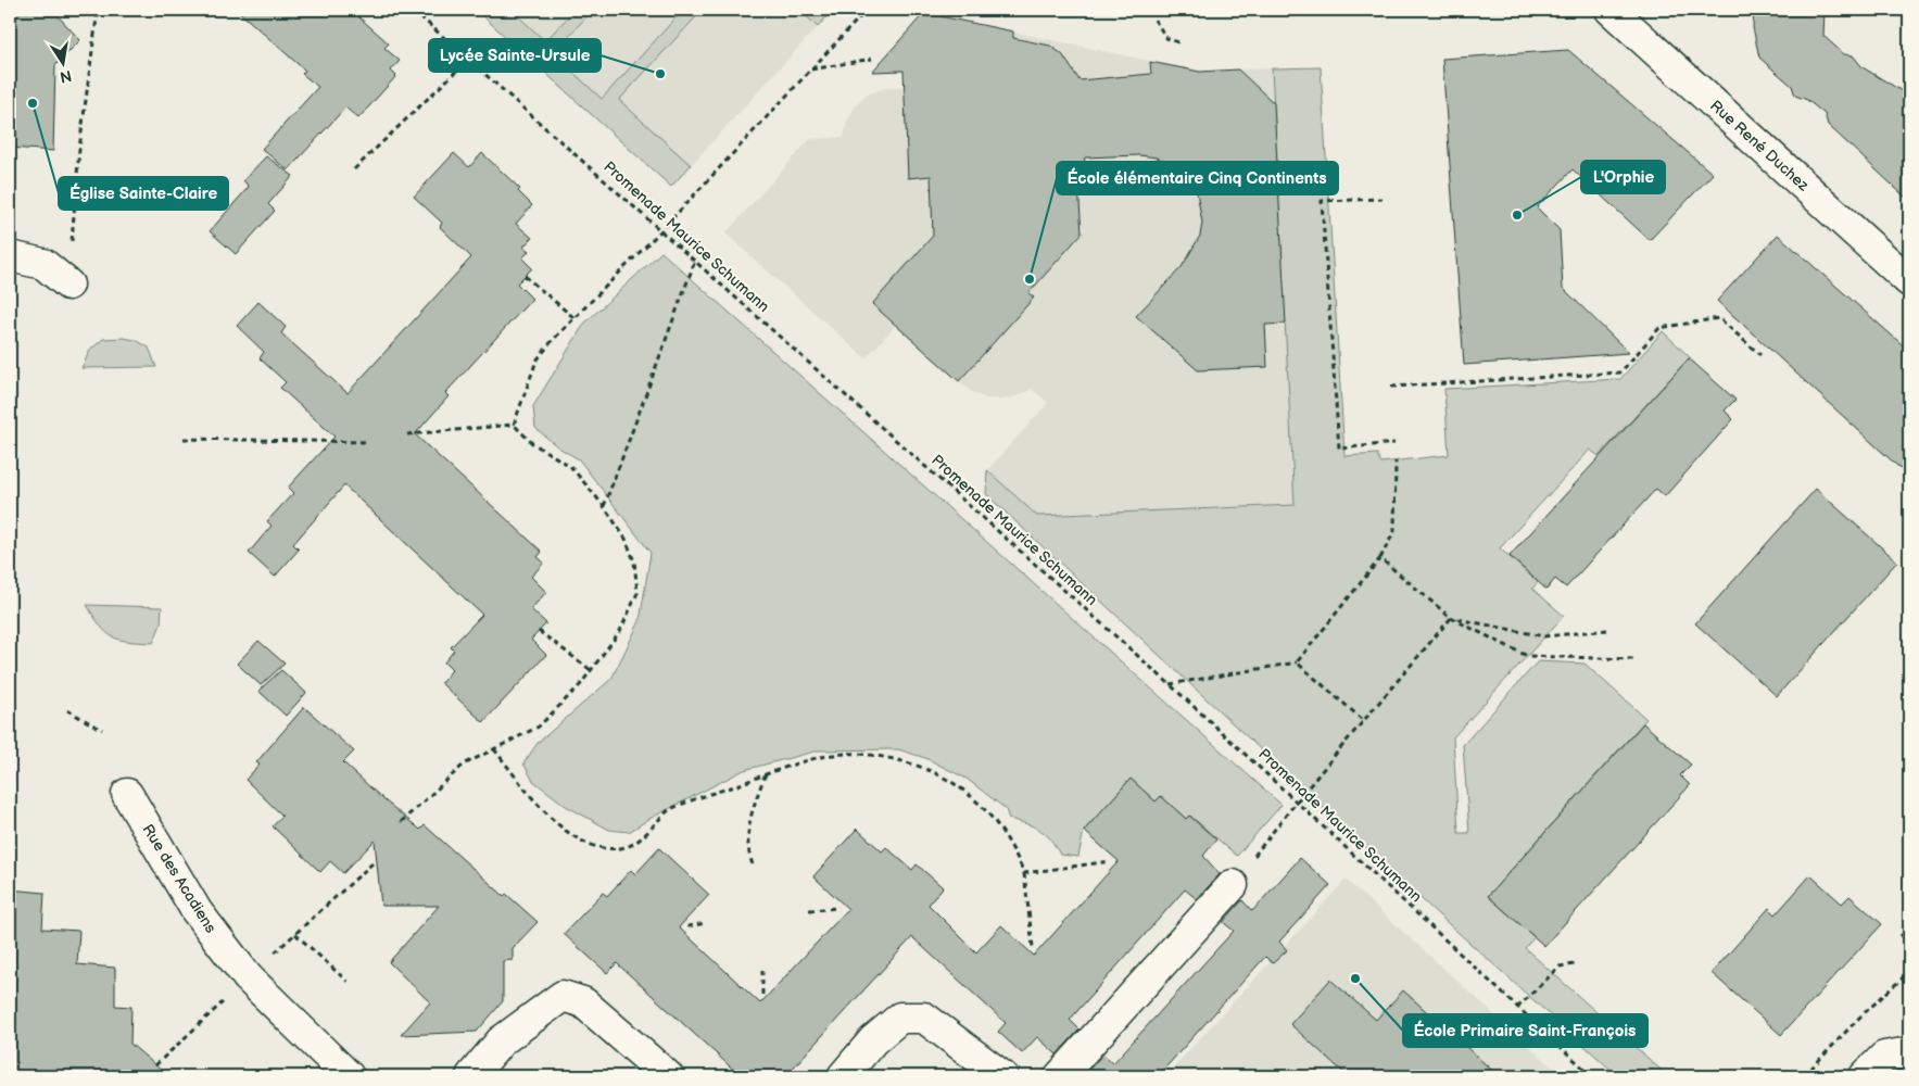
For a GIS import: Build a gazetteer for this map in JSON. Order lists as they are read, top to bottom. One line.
{"streets":{"street":["Rue René Duchez","Rue des Acadiens"],"path":["Promenade Maurice Schumann"]},"places":["Lycée Sainte-Ursule","Église Sainte-Claire","L'Orphie","École élémentaire Cinq Continents","École Primaire Saint-François"],"north":"bottom"}
